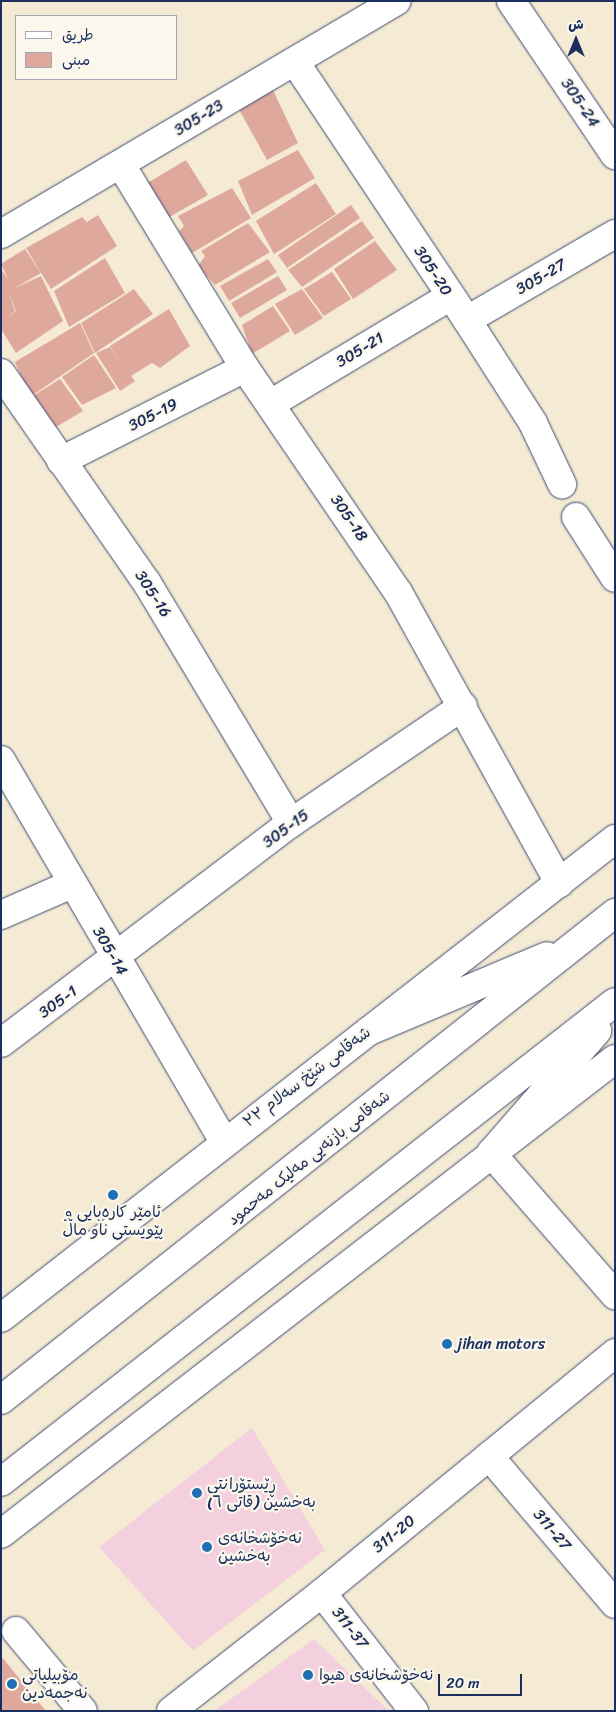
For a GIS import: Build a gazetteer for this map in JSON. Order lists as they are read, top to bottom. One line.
{"streets":{"main road":["305-24","305-23","305-20","305-27","305-21","305-19","305-18","305-16","305-15","305-14","305-1","شەقامی شێخ سەلام ٣٣","شەقامی بازنەیی مەلیک مەحمود","311-27","311-20","311-37"]},"crossings":[["305-23","305-20"],["305-23","305-18"],["305-20","305-27"],["305-20","305-21"],["305-21","305-18"],["305-19","305-18"],["305-19","305-16"],["305-18","305-15"],["305-18","شەقامی شێخ سەلام ٣٣"],["305-16","305-15"],["305-15","305-14"],["305-15","305-1"],["305-14","305-1"],["305-14","شەقامی شێخ سەلام ٣٣"],["311-27","311-20"],["311-20","311-37"]],"places":["ئامێر کارەبایی و پێویستی ناو ماڵ","jihan motors","ڕێستۆرانتی بە‌خشین (قاتی ٦)","نەخۆشخانەی بەخشین","نەخۆشخانەی هیوا","مۆبیلیاتی نەجمەدین"],"legend":["طريق","مبنى"],"scale_bar":"20 m","north":"top"}
